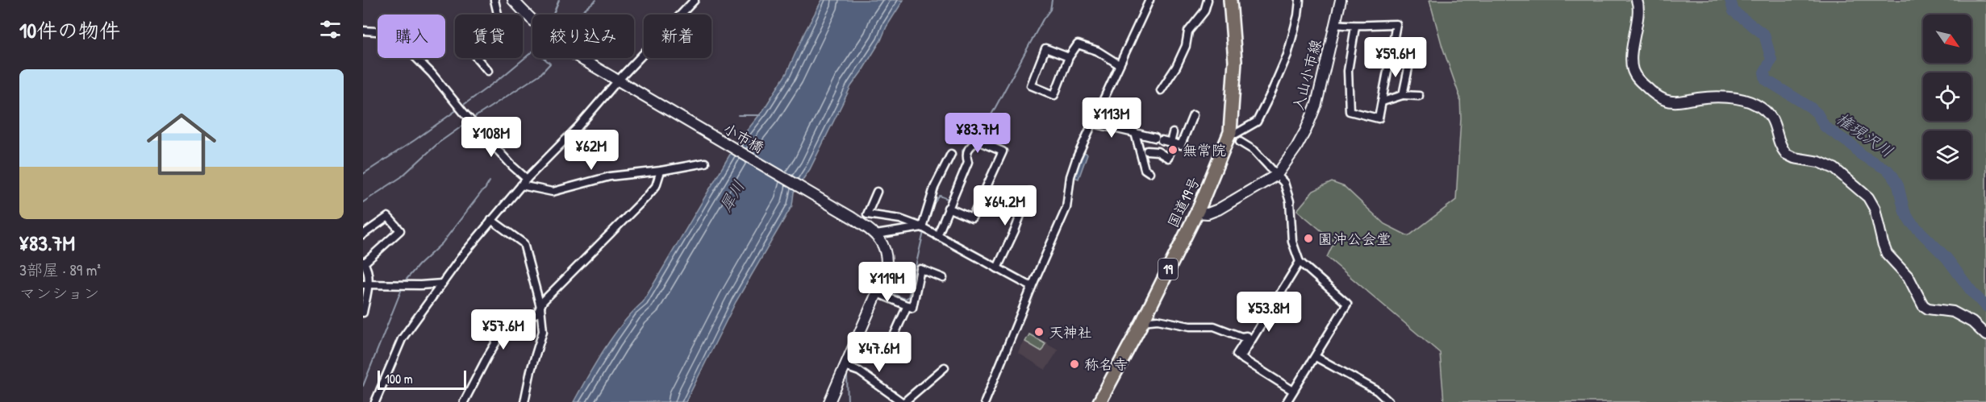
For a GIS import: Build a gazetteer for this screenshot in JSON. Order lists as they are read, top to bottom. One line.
{"streets":{"highway":["国道19号","19"],"main road":["入山小市線","小市橋"]},"crossings":[["入山小市線","国道19号"]],"water":["権現沢川","犀川"],"places":["無常院","園沖公会堂","天神社","称名寺"],"scale_bar":"100 m","north":"bottom right","page":{"heading":"10件の物件","chip":["購入","賃貸","絞り込み","新着"],"price":["¥59.6M","¥113M","¥83.7M","¥108M","¥62M","¥64.2M","¥119M","¥53.8M","¥57.6M","¥47.6M"],"list":[{"name":"¥83.7M","note":"3部屋 · 89 m² · マンション"}],"scale":"100 m"}}
